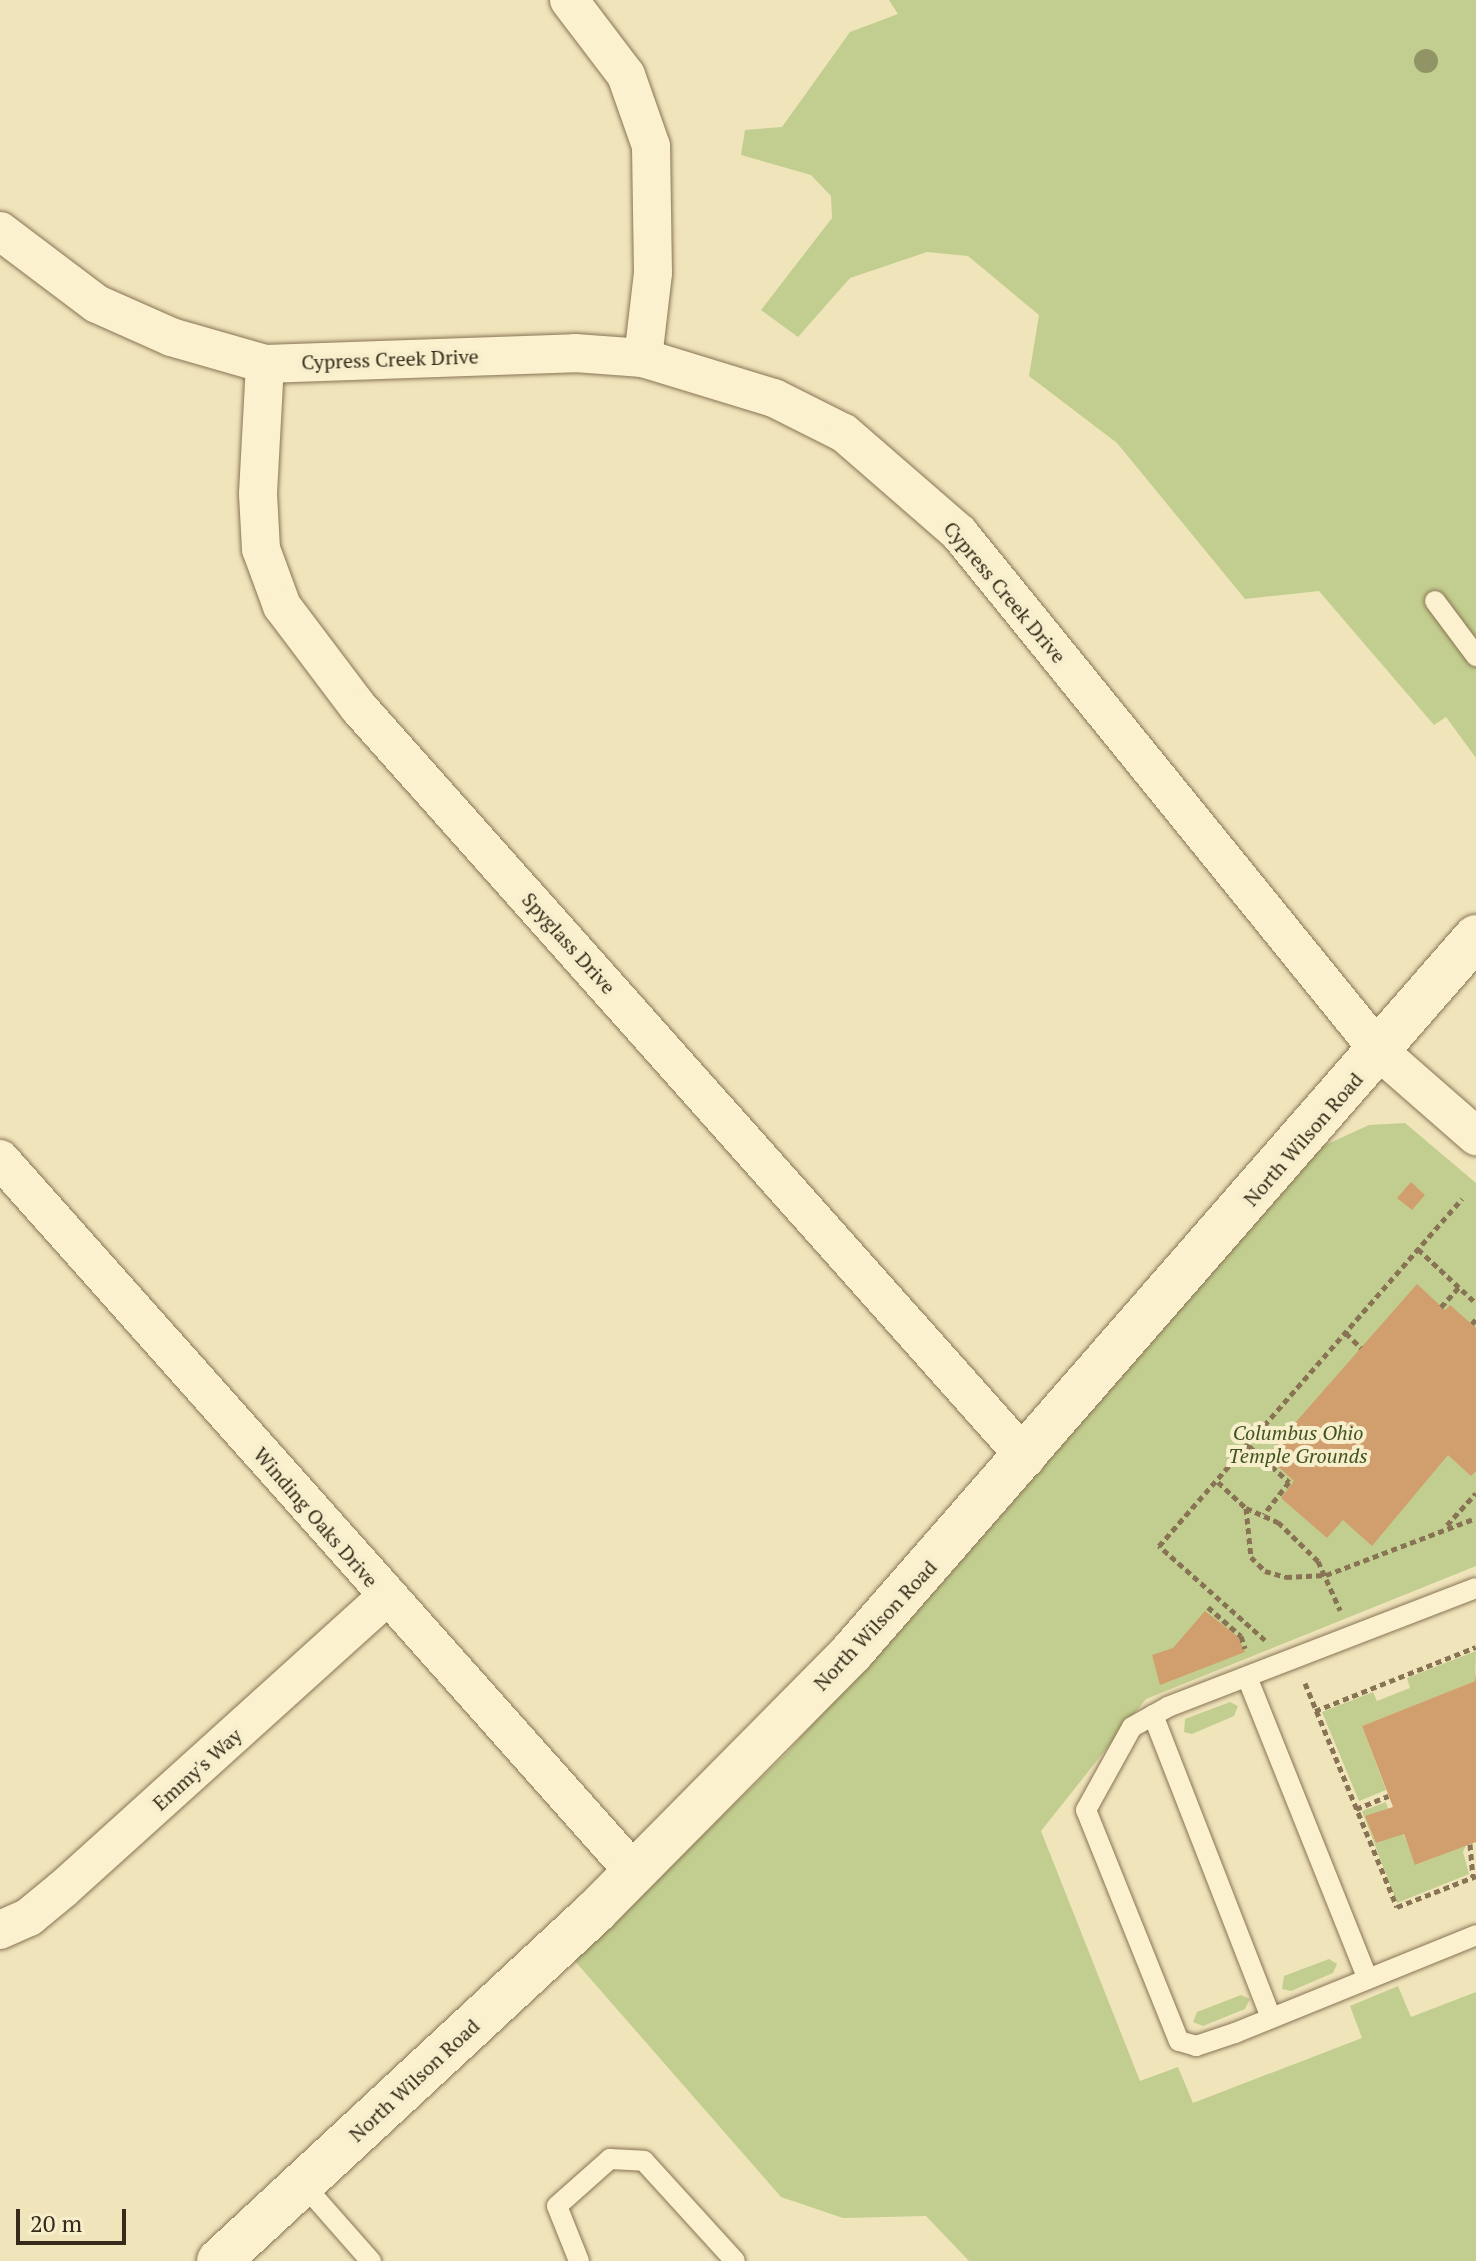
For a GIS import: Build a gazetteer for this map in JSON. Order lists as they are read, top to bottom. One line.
{"streets":{"main road":["North Wilson Road"],"street":["Cypress Creek Drive","Spyglass Drive","Winding Oaks Drive","Emmy's Way"]},"crossings":[["Cypress Creek Drive","Spyglass Drive"],["Cypress Creek Drive","North Wilson Road"],["Spyglass Drive","North Wilson Road"],["North Wilson Road","Winding Oaks Drive"],["Winding Oaks Drive","Emmy's Way"]],"parks":["Columbus Ohio Temple Grounds"],"scale_bar":"20 m"}
